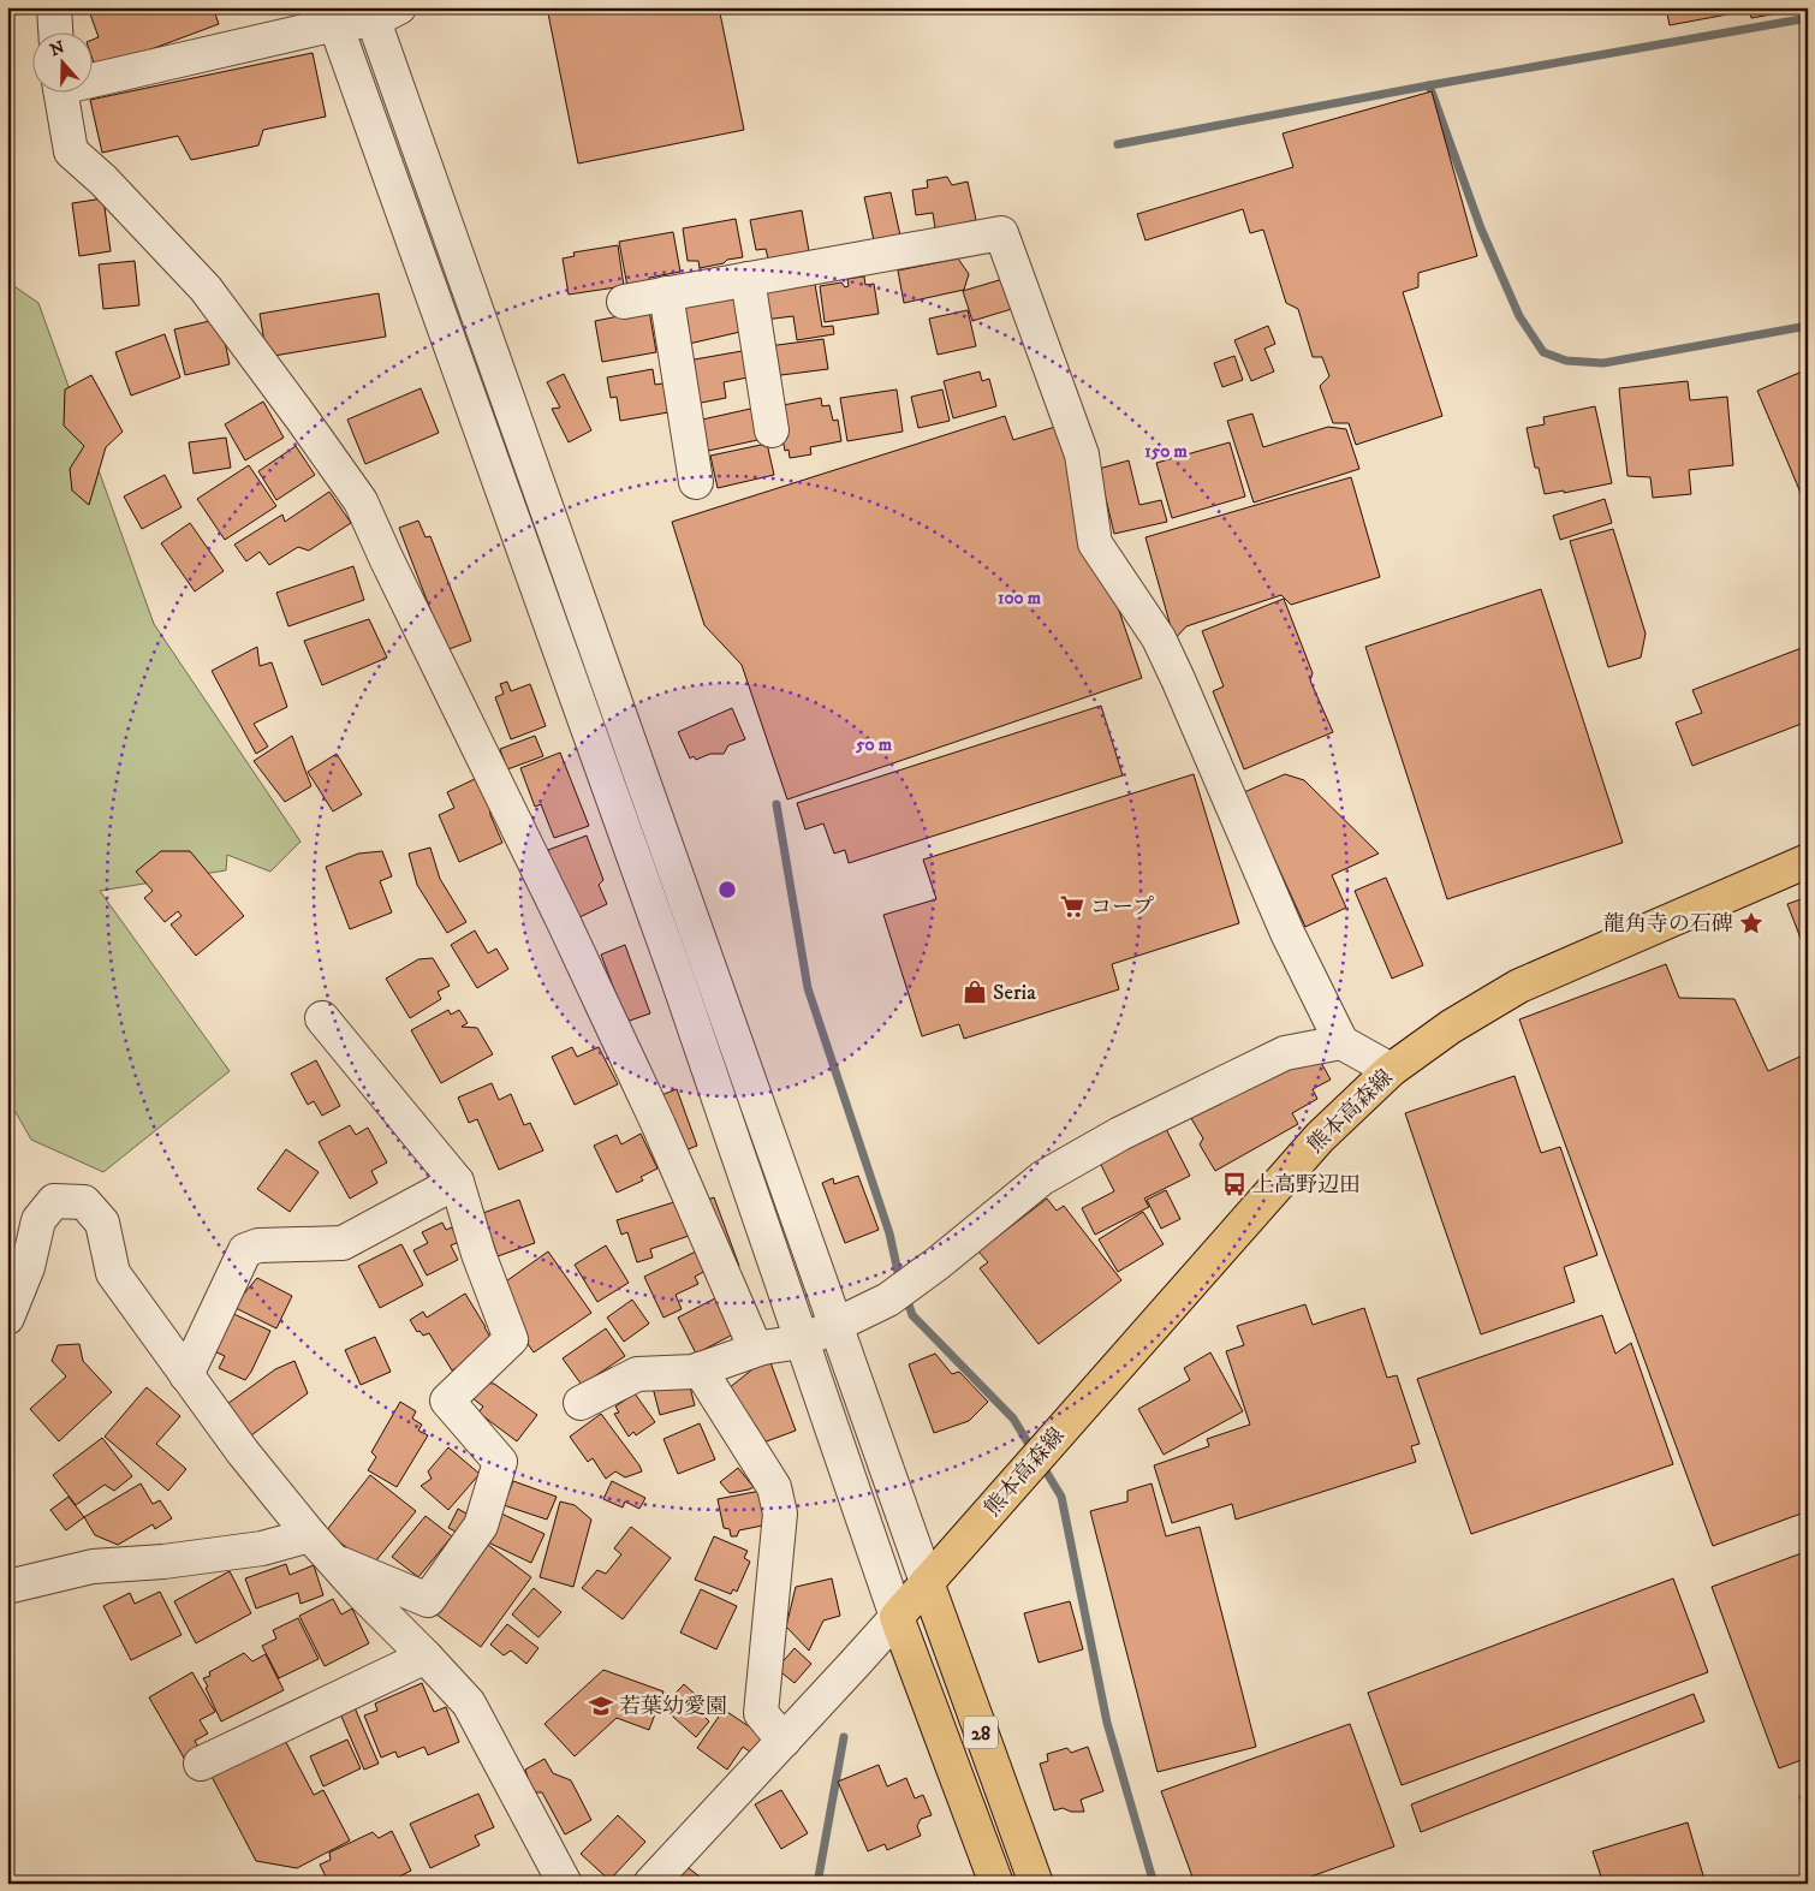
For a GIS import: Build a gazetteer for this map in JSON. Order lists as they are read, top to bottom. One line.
{"streets":{"main road":["熊本高森線","28"]},"crossings":[["熊本高森線","28"]],"places":{"supermarket":["コープ"],"place":["龍角寺の石碑"],"shop":["Seria"],"bus stop":["上高野辺田"],"school or university":["若葉幼愛園"]},"north":"top","rings":["150 m","100 m","50 m"]}
